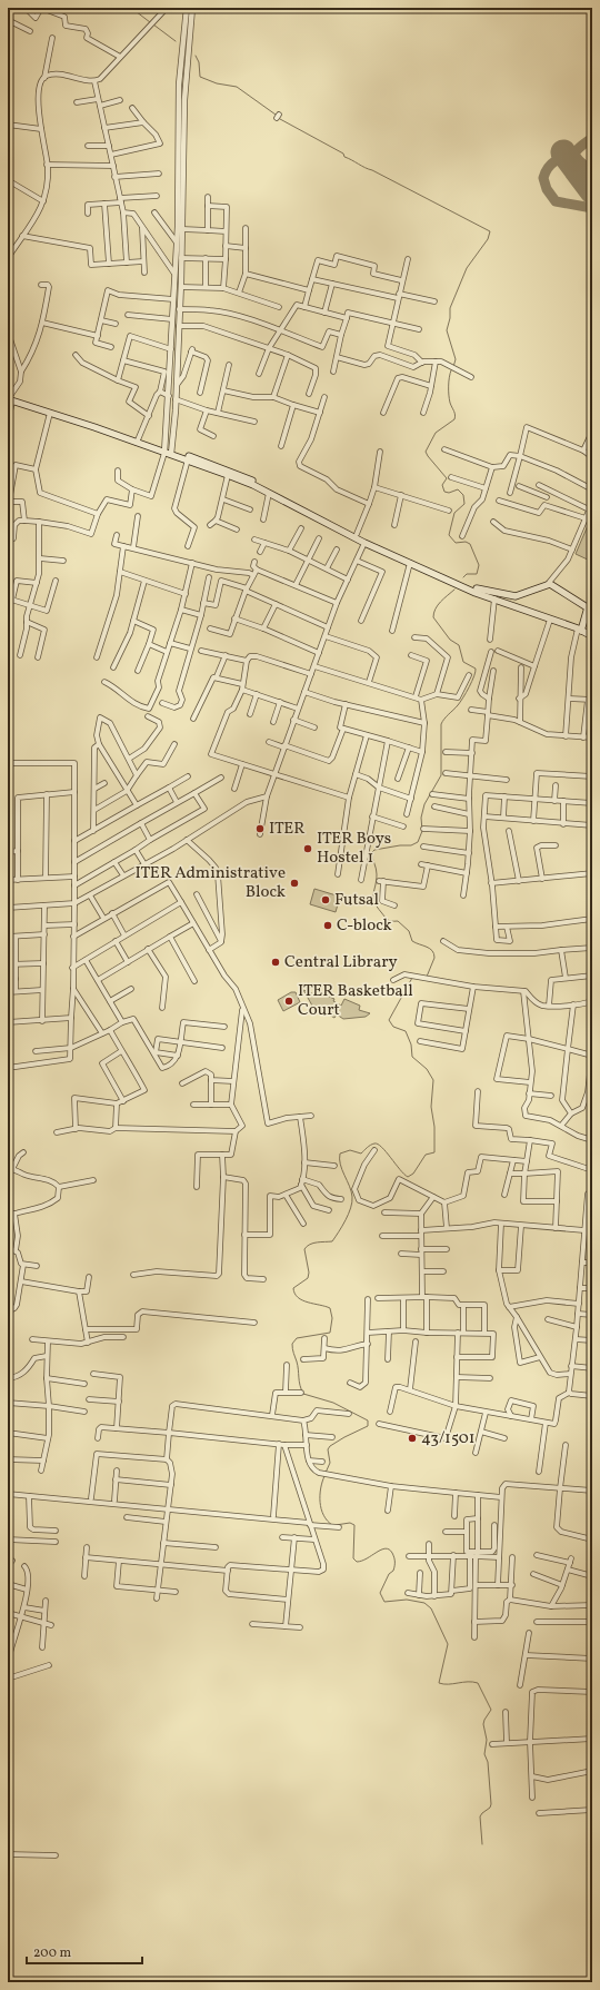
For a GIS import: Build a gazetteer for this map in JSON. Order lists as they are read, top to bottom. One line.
{"places":["ITER","ITER Boys Hostel 1","ITER Administrative Block","Futsal","C-block","Central Library","ITER Basketball Court","43/1501"],"scale_bar":"200 m"}
